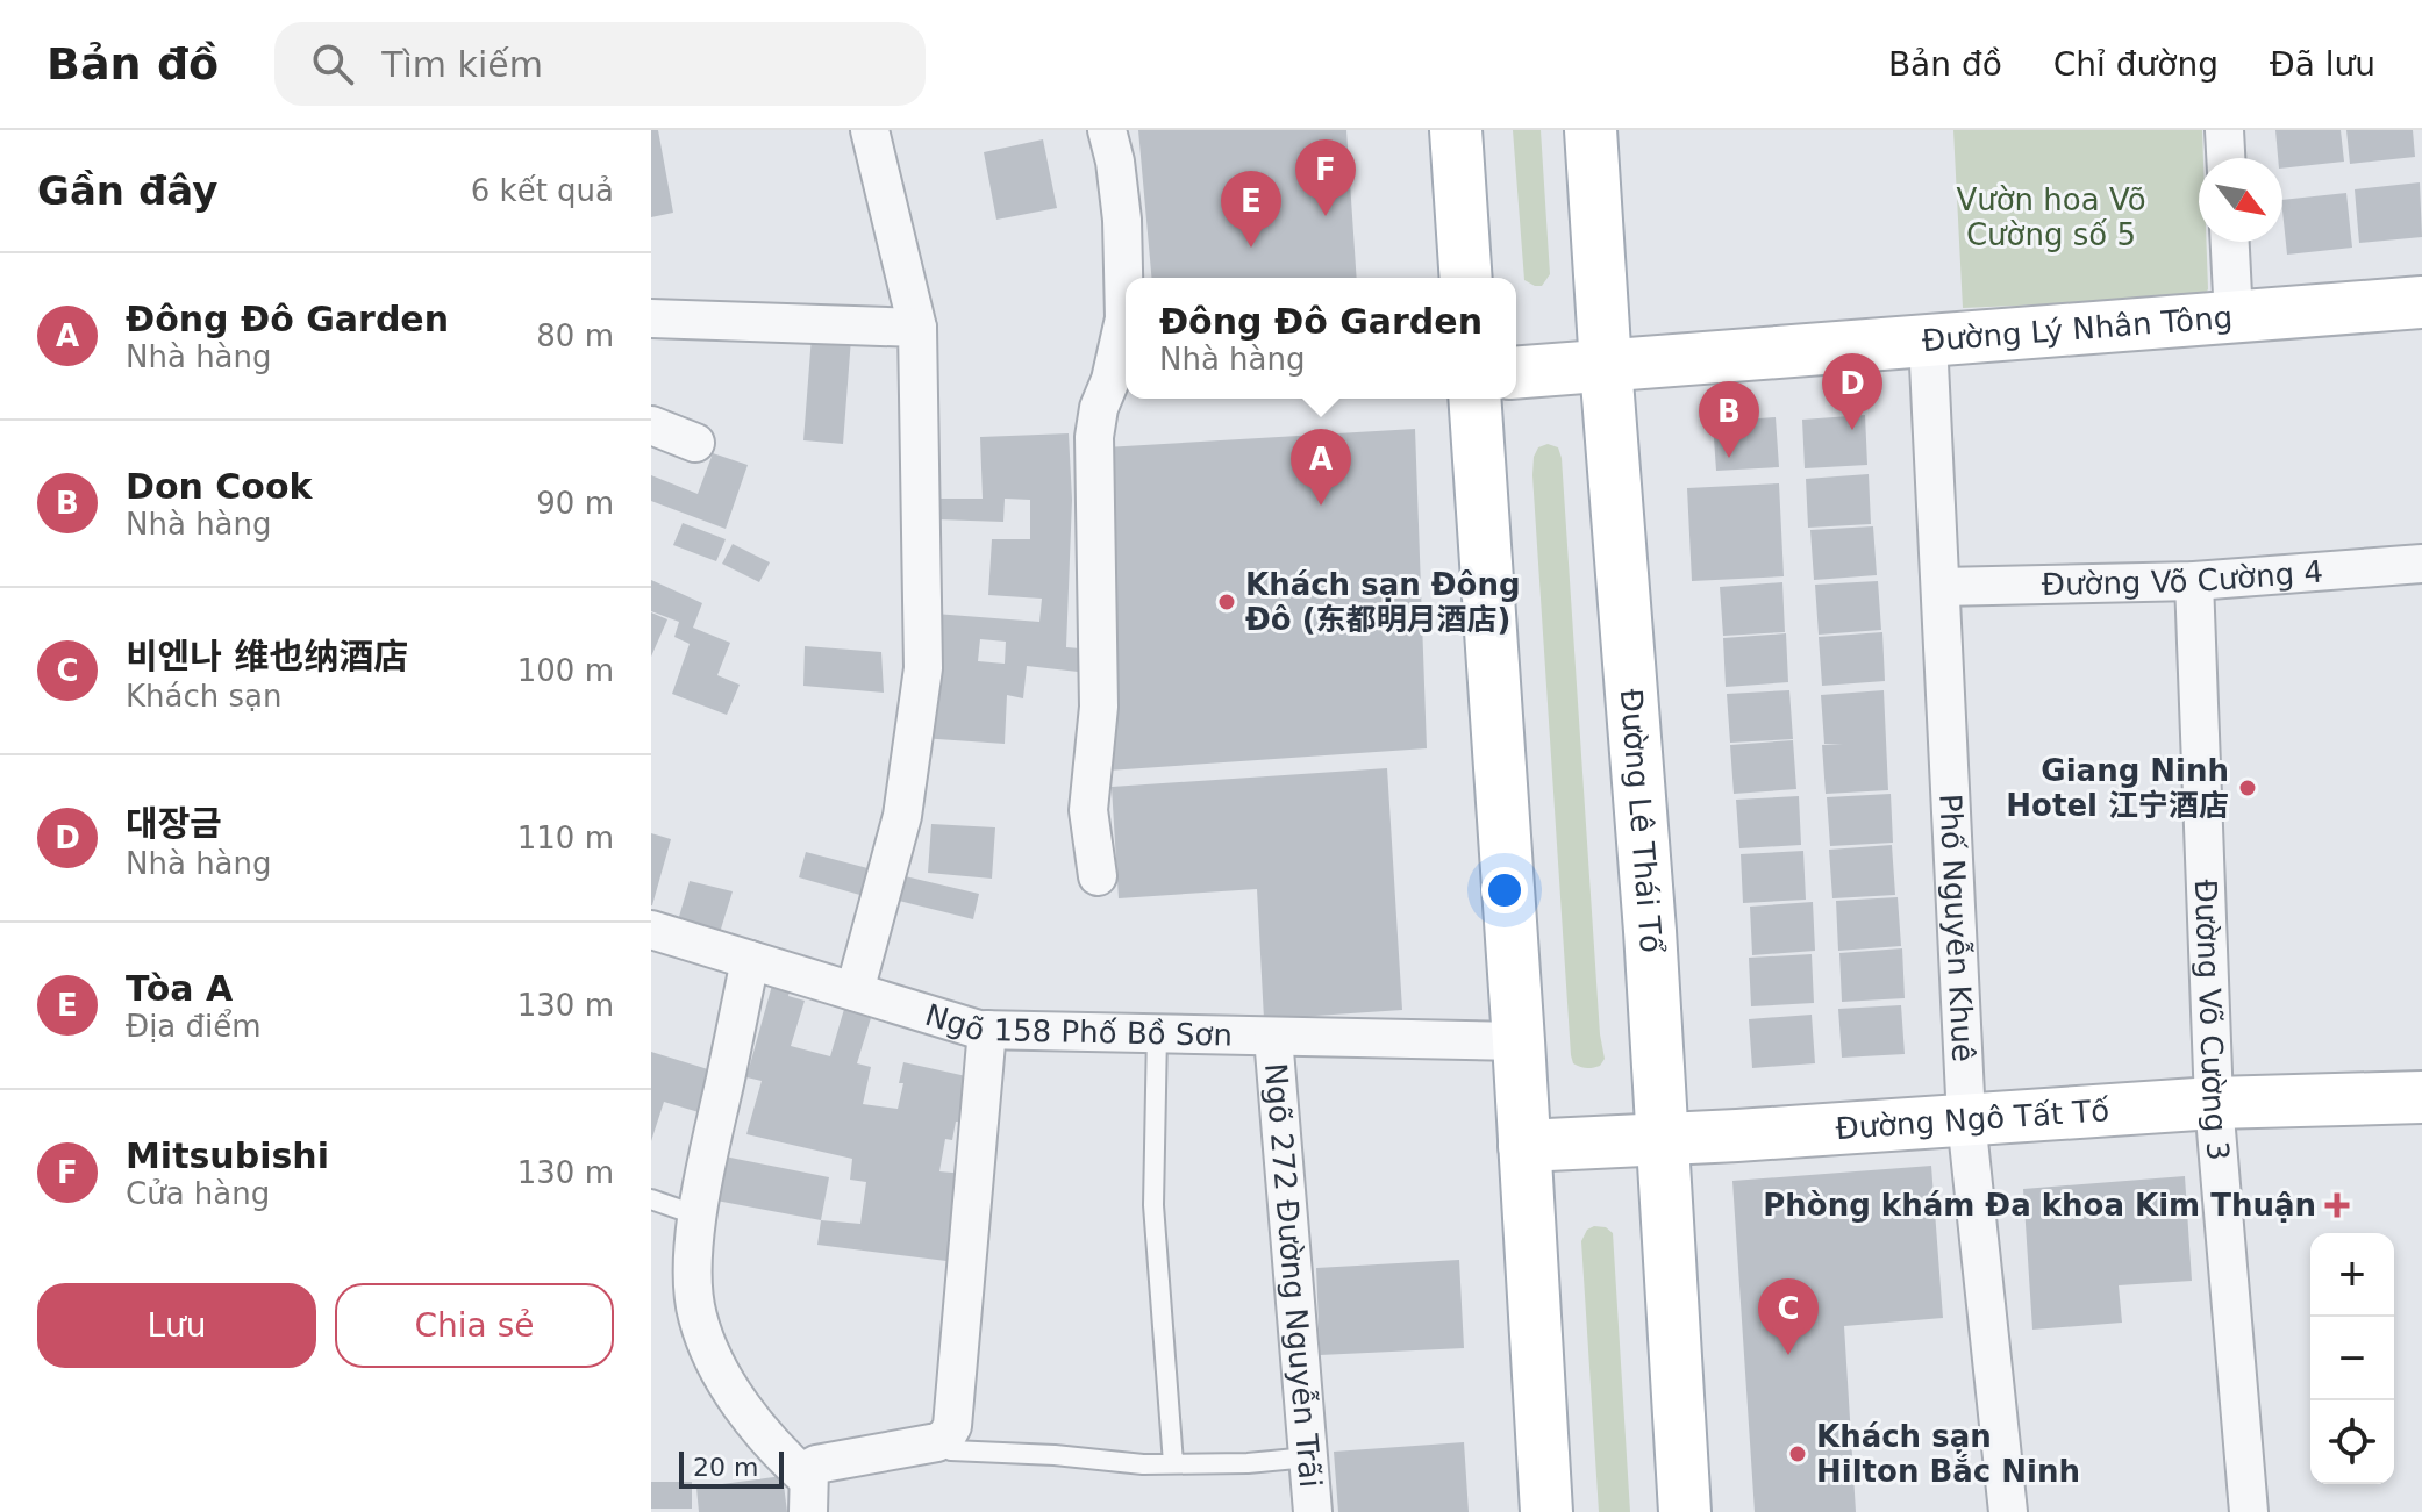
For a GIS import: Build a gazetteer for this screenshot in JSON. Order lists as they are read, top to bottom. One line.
{"streets":{"main road":["Đường Lý Nhân Tông","Đường Lê Thái Tổ","Đường Ngô Tất Tố"],"street":["Đường Võ Cường 4","Phố Nguyễn Khuê","Đường Võ Cường 3","Ngõ 158 Phố Bồ Sơn","Ngõ 272 Đường Nguyễn Trãi"]},"crossings":[["Đường Lý Nhân Tông","Đường Lê Thái Tổ"],["Đường Lý Nhân Tông","Phố Nguyễn Khuê"],["Đường Võ Cường 4","Phố Nguyễn Khuê"],["Đường Võ Cường 4","Đường Võ Cường 3"],["Đường Lê Thái Tổ","Đường Ngô Tất Tố"],["Phố Nguyễn Khuê","Đường Ngô Tất Tố"],["Đường Võ Cường 3","Đường Ngô Tất Tố"],["Ngõ 158 Phố Bồ Sơn","Ngõ 272 Đường Nguyễn Trãi"]],"parks":["Vườn hoa Võ Cường số 5"],"places":{"other":["Khách sạn Đông Đô (东都明月酒店)","Giang Ninh Hotel 江宁酒店","Khách sạn Hilton Bắc Ninh"],"health":["Phòng khám Đa khoa Kim Thuận"]},"scale_bar":"20 m","north":"bottom right","page":{"header":"Bản đồ","search":"Tìm kiếm","nav":["Bản đồ","Chỉ đường","Đã lưu"],"heading":["Gần đây","6 kết quả"],"pins":["F","E","D","B","A","C"],"list":[{"mark":"A","name":"Đông Đô Garden","note":"Nhà hàng","value":"80 m"},{"mark":"B","name":"Don Cook","note":"Nhà hàng","value":"90 m"},{"mark":"C","name":"비엔나 维也纳酒店","note":"Khách sạn","value":"100 m"},{"mark":"D","name":"대장금","note":"Nhà hàng","value":"110 m"},{"mark":"E","name":"Tòa A","note":"Địa điểm","value":"130 m"},{"mark":"F","name":"Mitsubishi","note":"Cửa hàng","value":"130 m"}],"popup":["Đông Đô Garden","Nhà hàng"],"map_buttons":["+","−"],"buttons":["Lưu","Chia sẻ"],"scale":"20 m"}}
